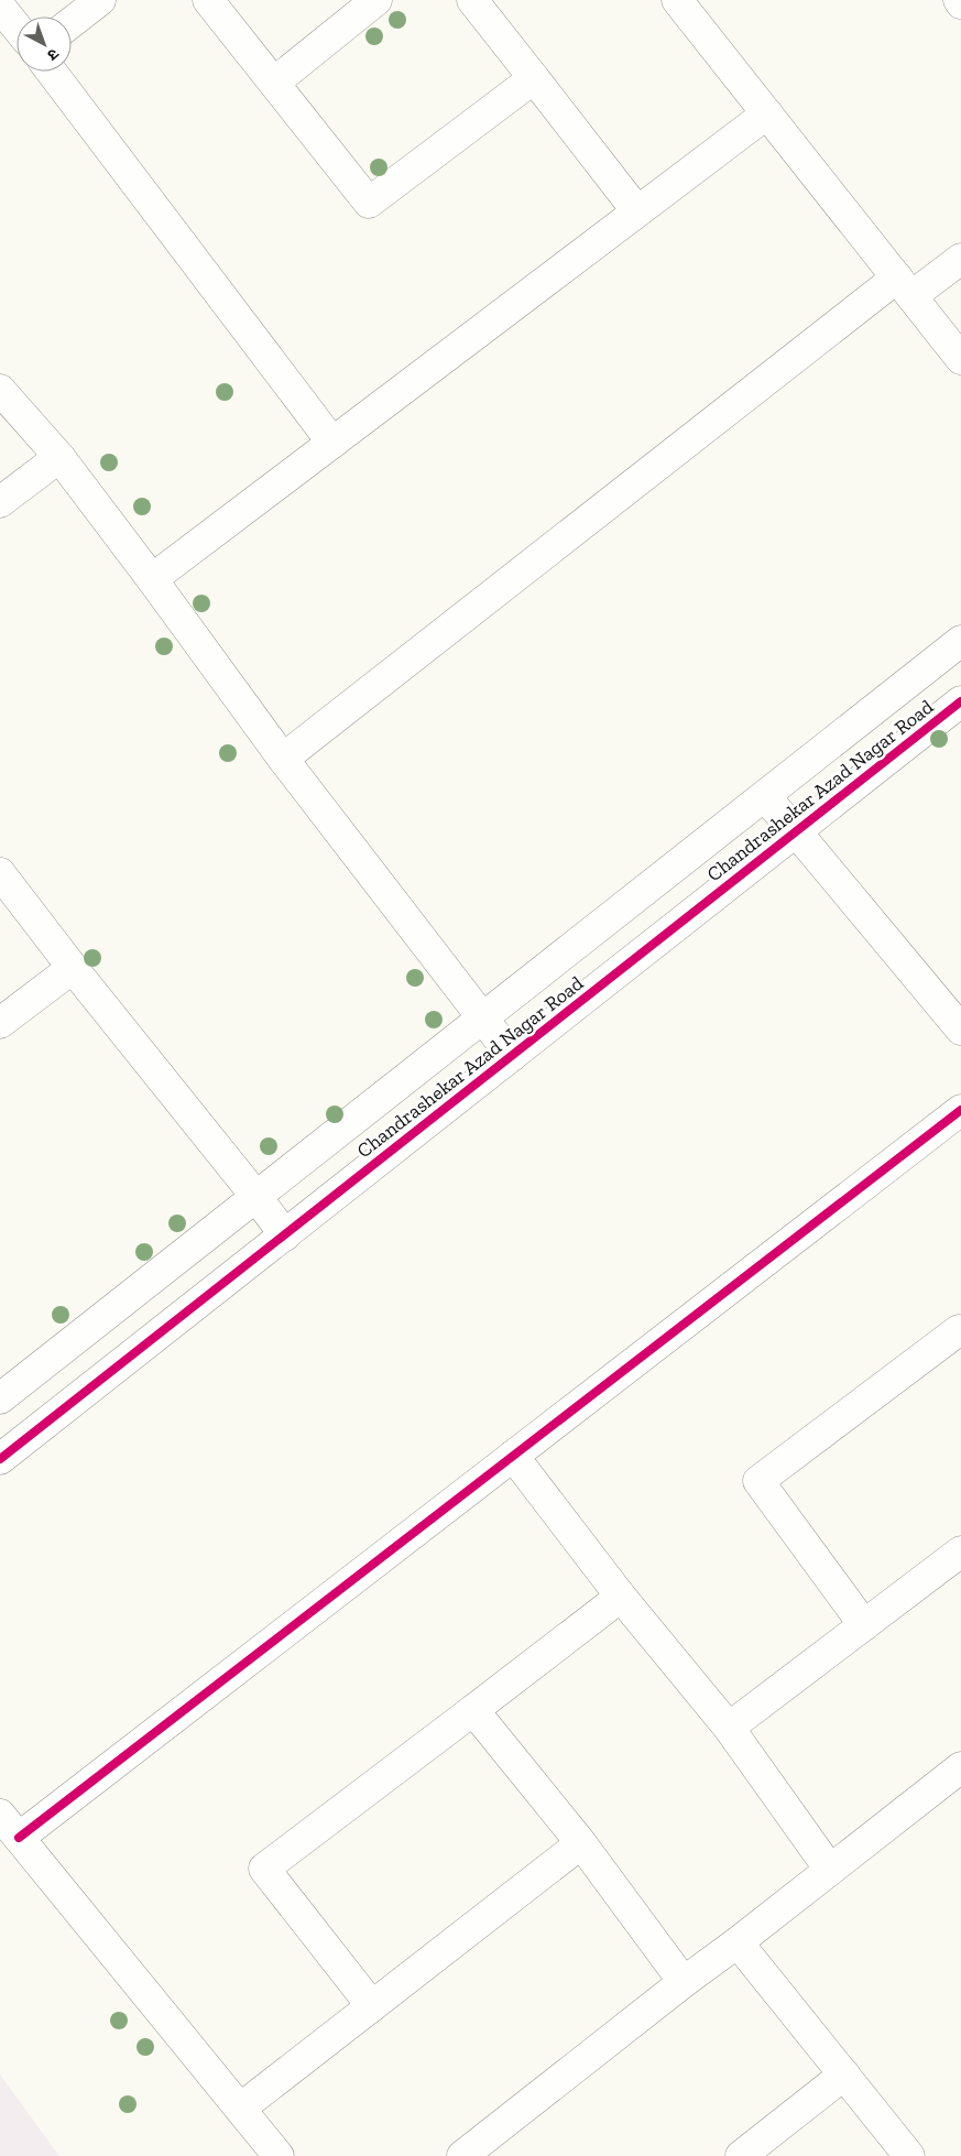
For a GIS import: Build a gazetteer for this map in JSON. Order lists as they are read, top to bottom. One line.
{"streets":{"street":["Chandrashekar Azad Nagar Road"]},"north":"bottom right"}
